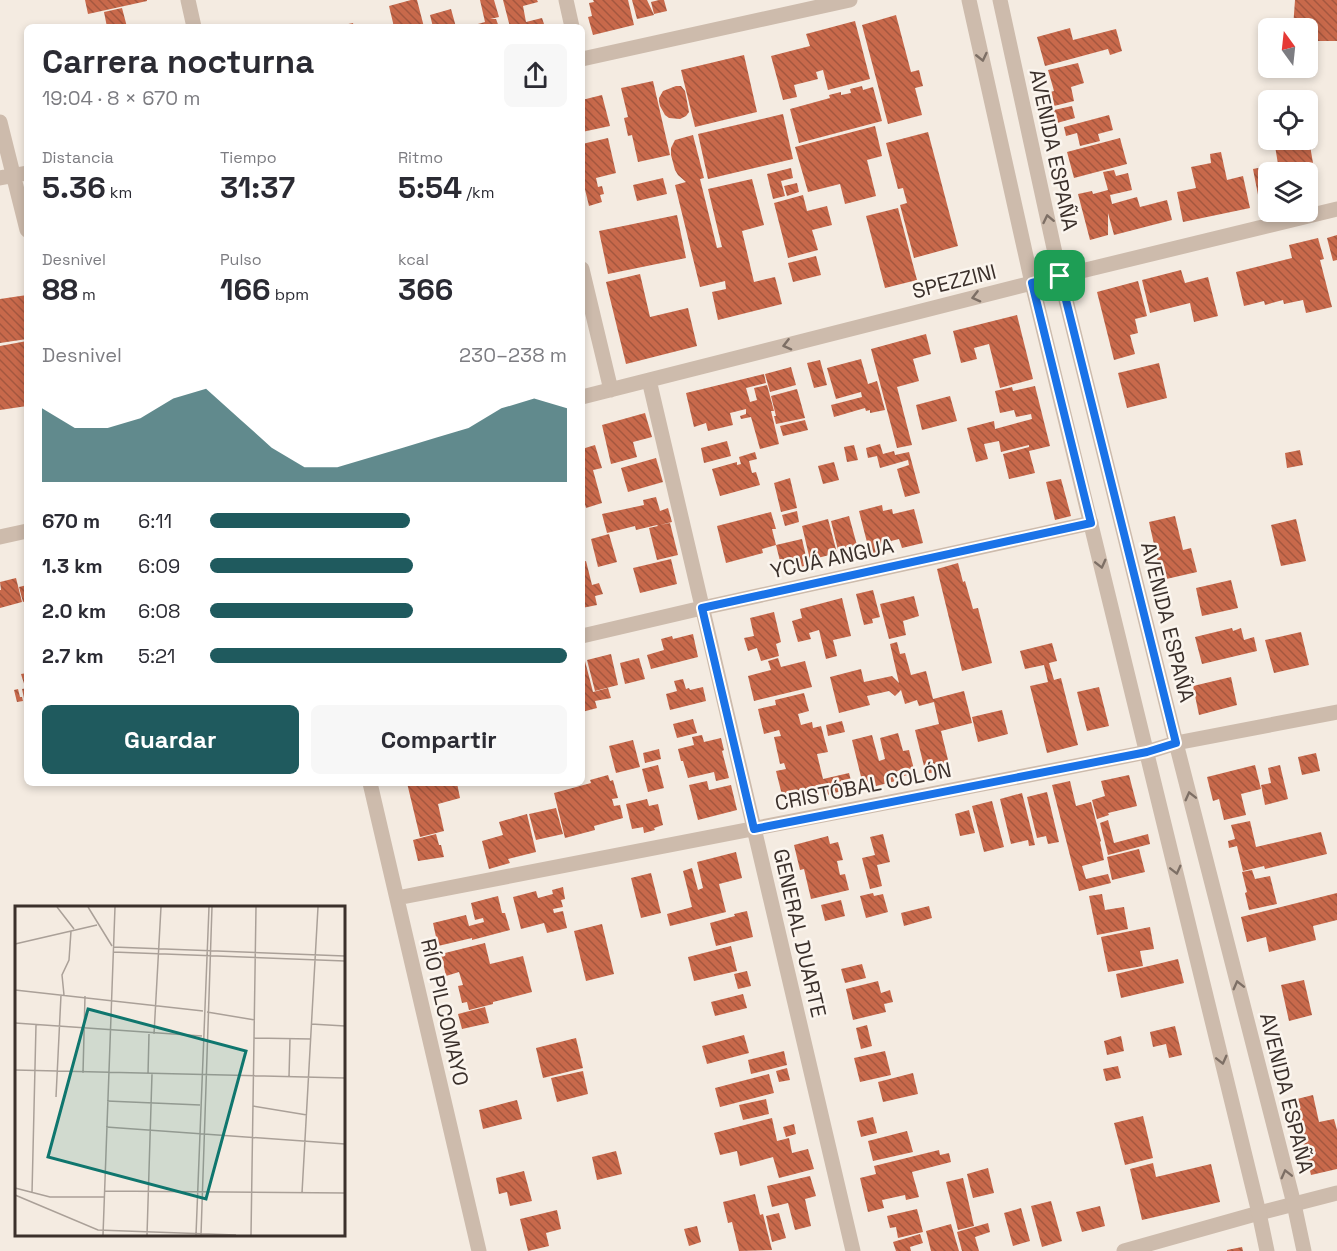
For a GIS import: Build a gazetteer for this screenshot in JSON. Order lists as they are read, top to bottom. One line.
{"streets":{"street":["AVENIDA ESPAÑA","SPEZZINI","YCUÁ ANGUA","CRISTÓBAL COLÓN","GENERAL DUARTE","RÍO PILCOMAYO"]},"crossings":[["AVENIDA ESPAÑA","SPEZZINI"],["AVENIDA ESPAÑA","CRISTÓBAL COLÓN"],["SPEZZINI","GENERAL DUARTE"],["YCUÁ ANGUA","GENERAL DUARTE"],["CRISTÓBAL COLÓN","GENERAL DUARTE"],["CRISTÓBAL COLÓN","RÍO PILCOMAYO"]],"one_way":["SPEZZINI"],"north":"top","page":{"heading":["Carrera nocturna","19:04 · 8 × 670 m"],"stats":[["Distancia","5.36 km"],["Tiempo","31:37"],["Ritmo","5:54 /km"],["Desnivel","88 m"],["Pulso","166 bpm"],["kcal","366"]],"chart":["Desnivel","230–238 m"],"list":[{"name":"670 m","note":"6:11"},{"name":"1.3 km","note":"6:09"},{"name":"2.0 km","note":"6:08"},{"name":"2.7 km","note":"5:21"}],"buttons":["Guardar","Compartir"]}}
